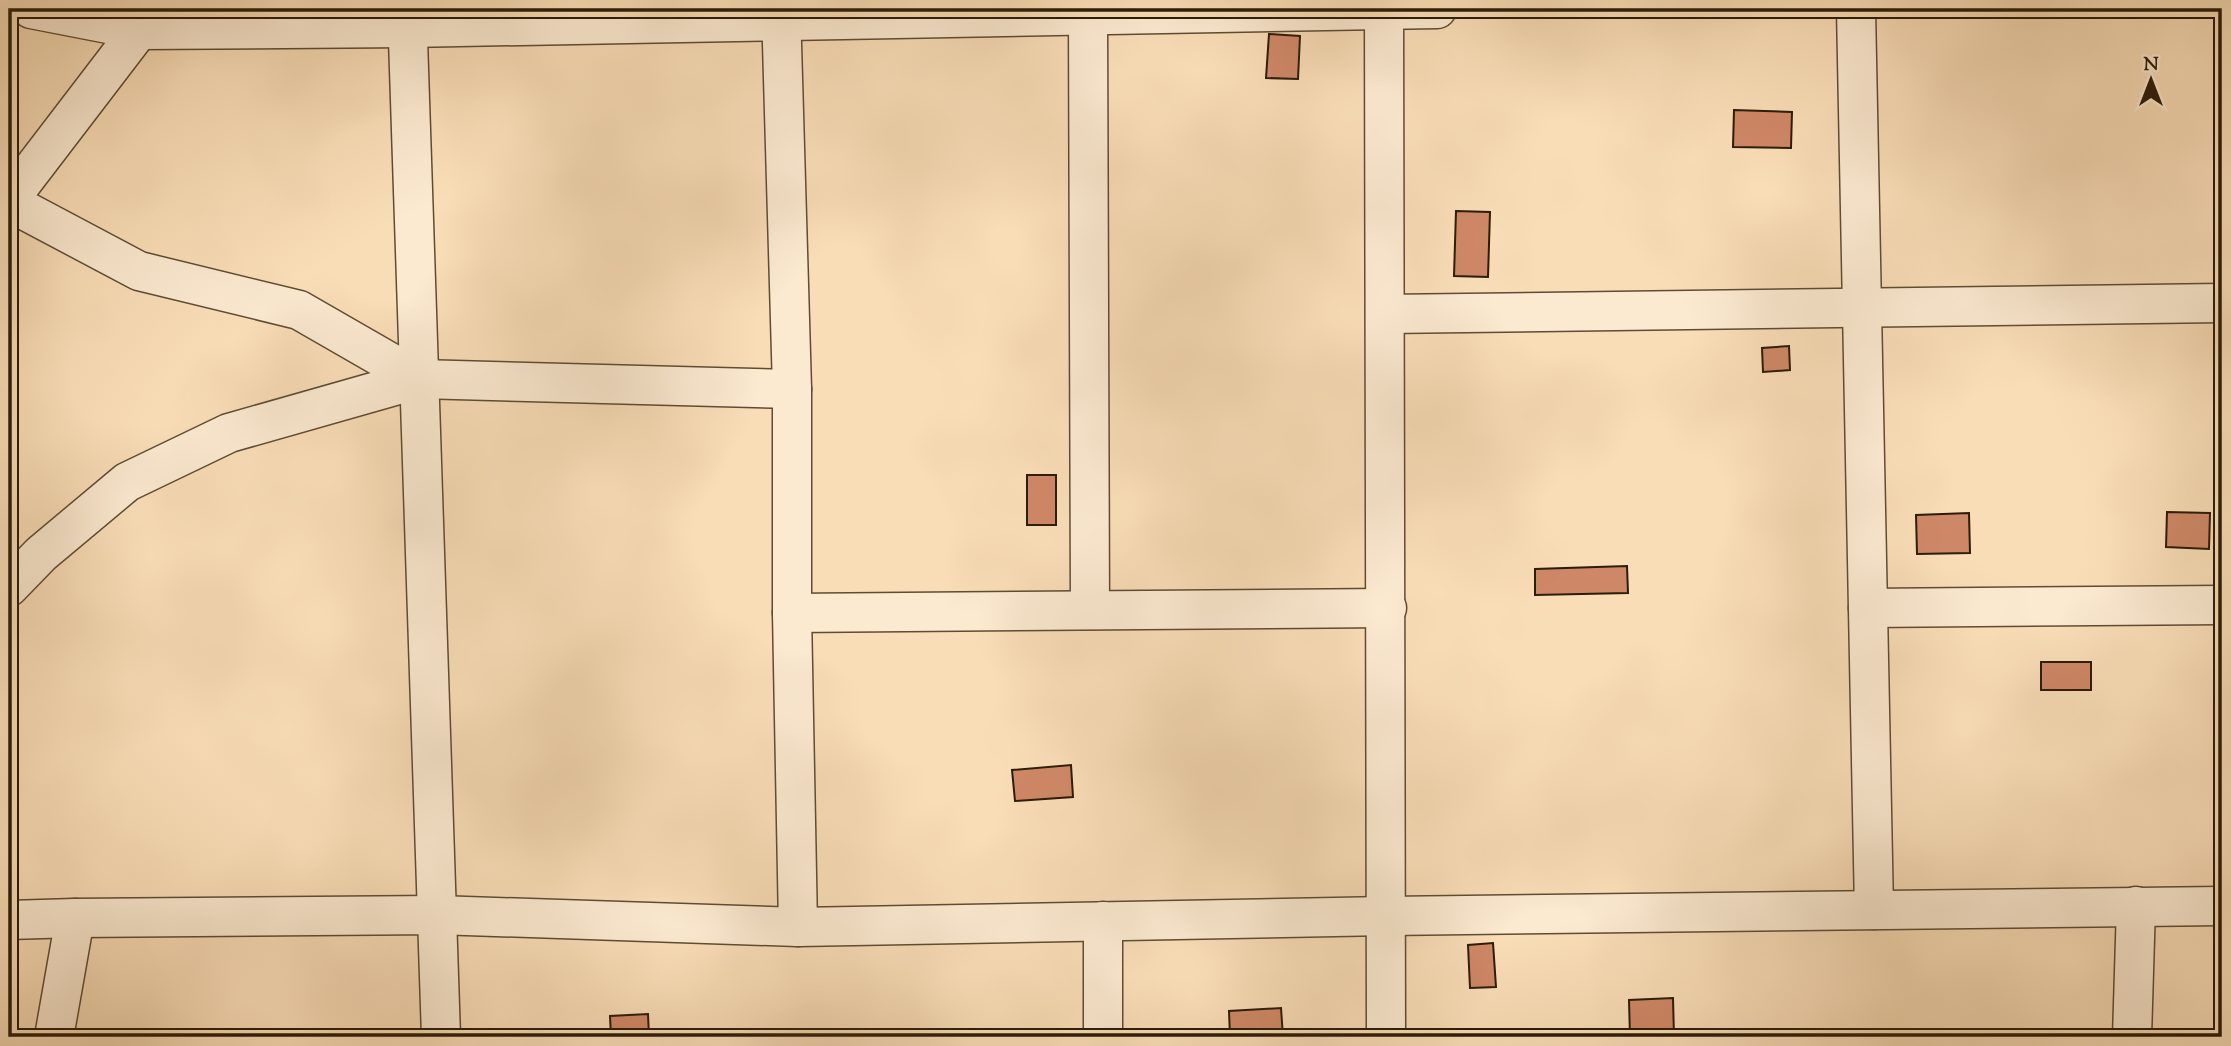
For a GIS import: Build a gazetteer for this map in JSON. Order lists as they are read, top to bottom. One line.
{"north":"top"}
